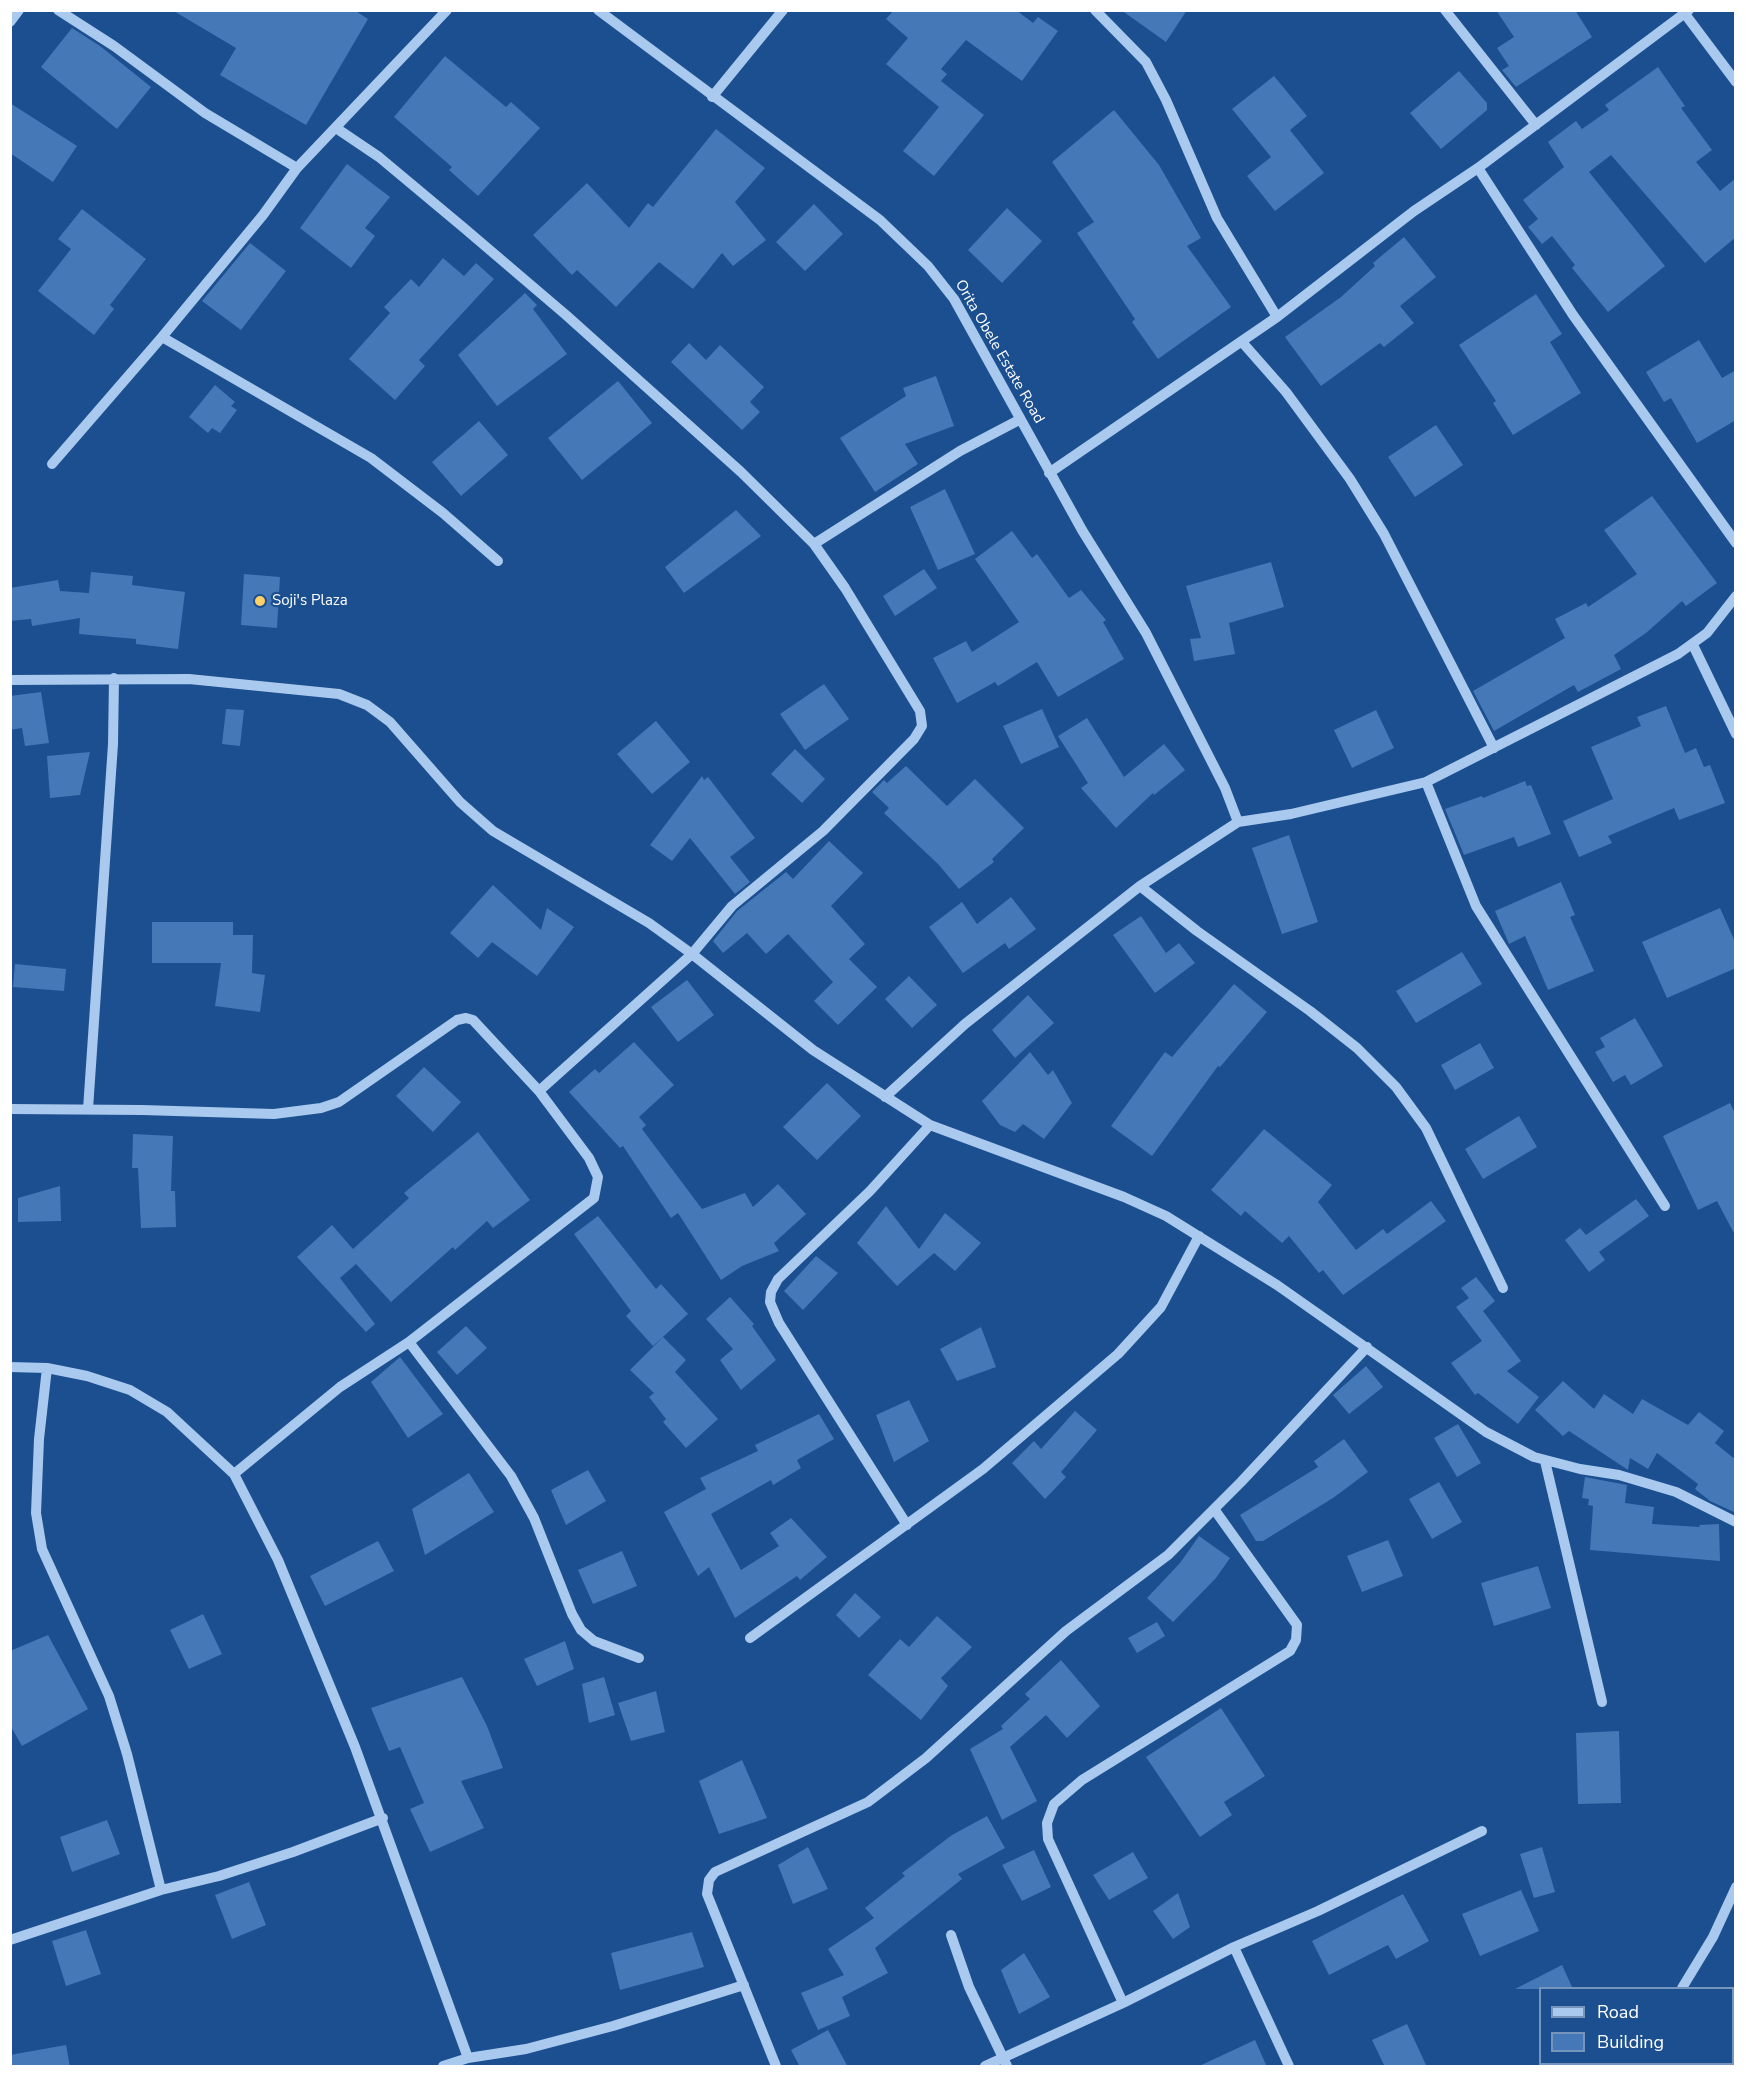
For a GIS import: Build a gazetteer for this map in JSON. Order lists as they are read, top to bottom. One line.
{"streets":{"street":["Orita Obele Estate Road"]},"places":["Soji's Plaza"],"legend":["Road","Building"]}
